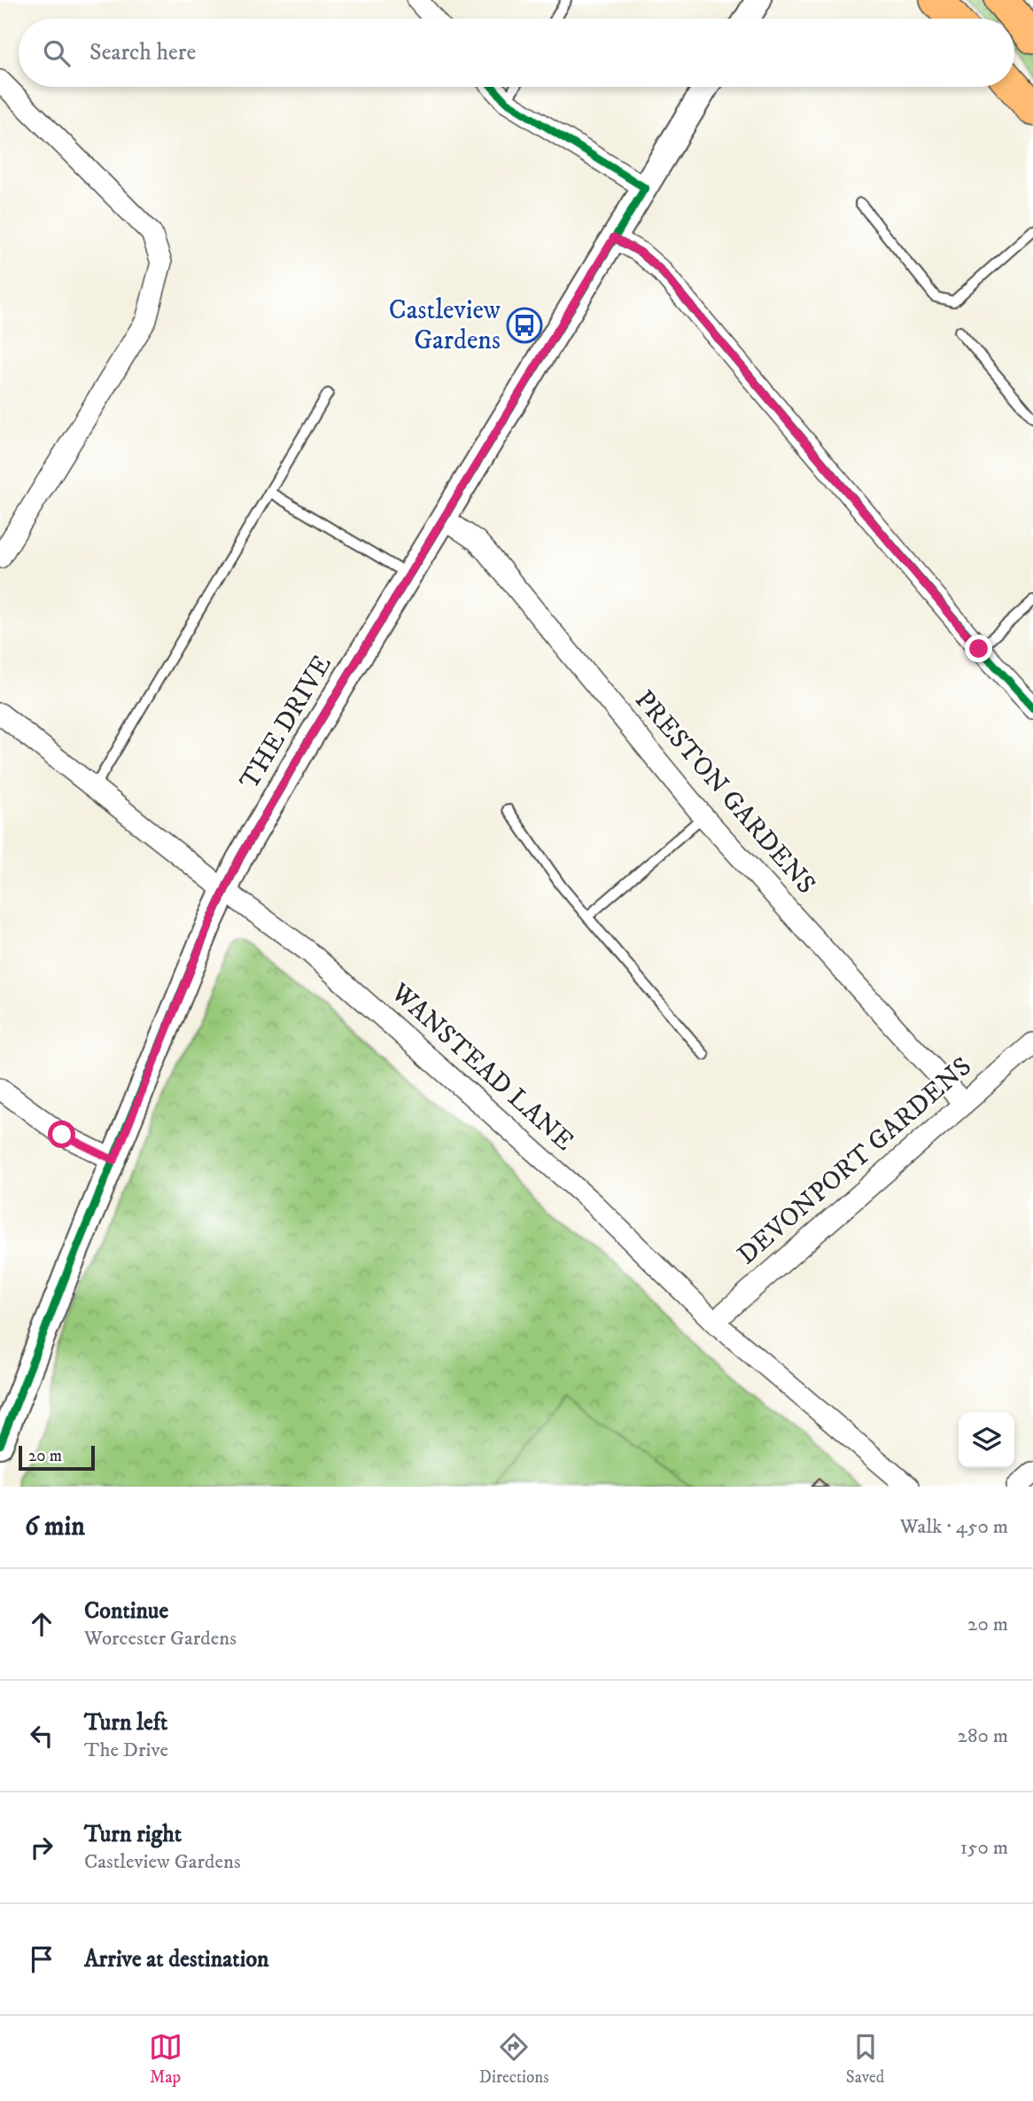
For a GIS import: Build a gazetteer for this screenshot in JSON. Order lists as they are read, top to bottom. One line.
{"streets":{"street":["THE DRIVE","PRESTON GARDENS","WANSTEAD LANE","DEVONPORT GARDENS"]},"crossings":[["THE DRIVE","PRESTON GARDENS"],["THE DRIVE","WANSTEAD LANE"],["PRESTON GARDENS","DEVONPORT GARDENS"],["WANSTEAD LANE","DEVONPORT GARDENS"]],"places":{"bus stop":["Castleview Gardens"]},"scale_bar":"20 m","page":{"search":"Search here","scale":"20 m","heading":["6 min","Walk · 450 m"],"list":[["Continue","Worcester Gardens","20 m"],["Turn left","The Drive","280 m"],["Turn right","Castleview Gardens","150 m"],"Arrive at destination"],"nav":["Map","Directions","Saved"]}}
